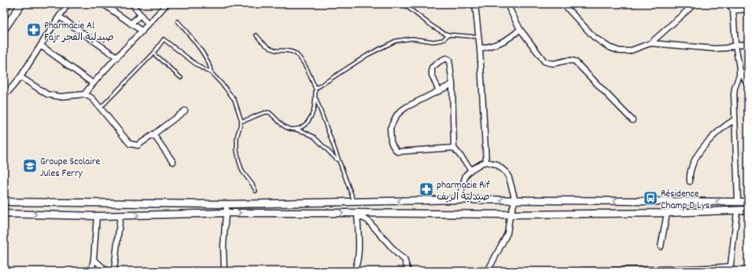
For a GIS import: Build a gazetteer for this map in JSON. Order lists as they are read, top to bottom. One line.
{"places":{"pharmacy":["Pharmacie Al Fajr صيدلية الفجر","pharmacie Rif صيدلية الريف"],"school or university":["Groupe Scolaire Jules Ferry"],"bus stop":["Résidence Champ D Lys"]}}
